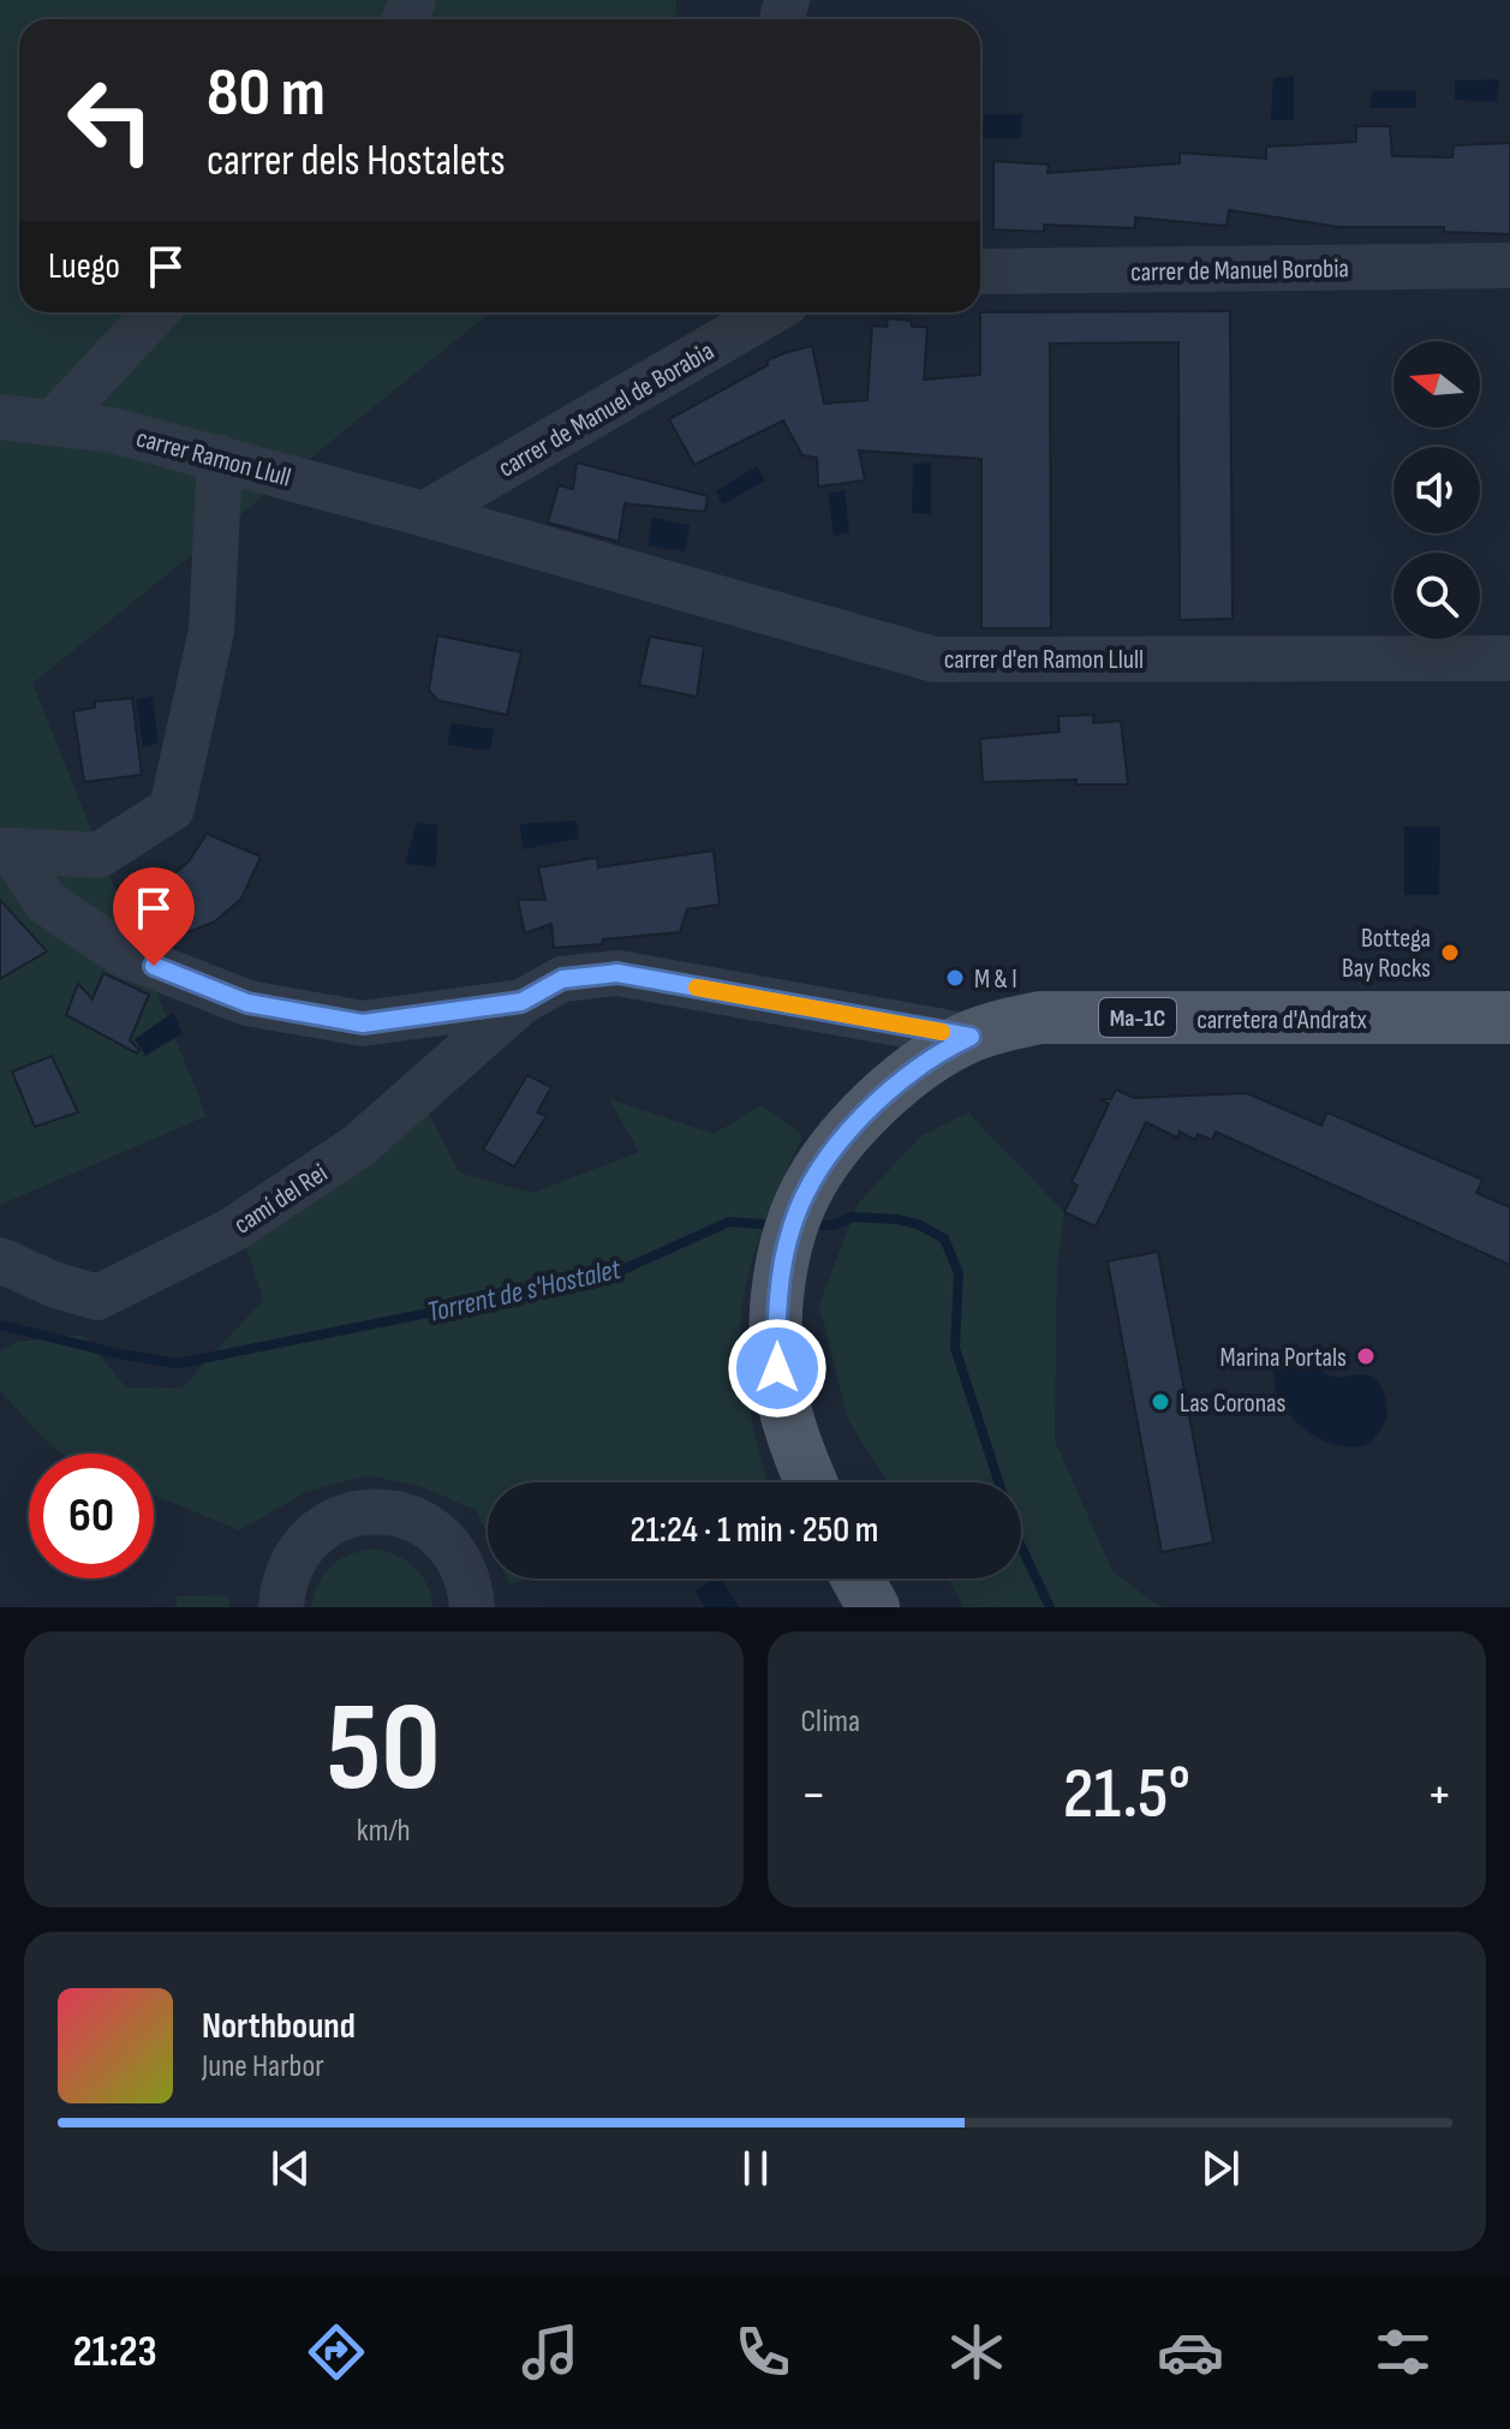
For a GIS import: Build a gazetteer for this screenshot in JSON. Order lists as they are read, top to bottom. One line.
{"streets":{"main road":["Ma-1C","carretera d'Andratx"],"street":["carrer de Manuel Borobia","carrer de Manuel de Borabia","carrer Ramon Llull","carrer d'en Ramon Llull","camí del Rei"]},"crossings":[["carrer de Manuel de Borabia","carrer Ramon Llull"],["carrer de Manuel de Borabia","carrer d'en Ramon Llull"],["carrer Ramon Llull","carrer d'en Ramon Llull"]],"water":["Torrent de s'Hostalet"],"places":["Bottega Bay Rocks","M & I","Marina Portals","Las Coronas"],"north":"left","page":{"turn":["80 m","carrer dels Hostalets"],"then":"Luego","limit":"60","trip":"21:24 · 1 min · 250 m","tile":[["50","km/h"],"Clima"],"heat":["−","21.5°","+"],"song":["Northbound","June Harbor"],"tabs":"21:23"}}
